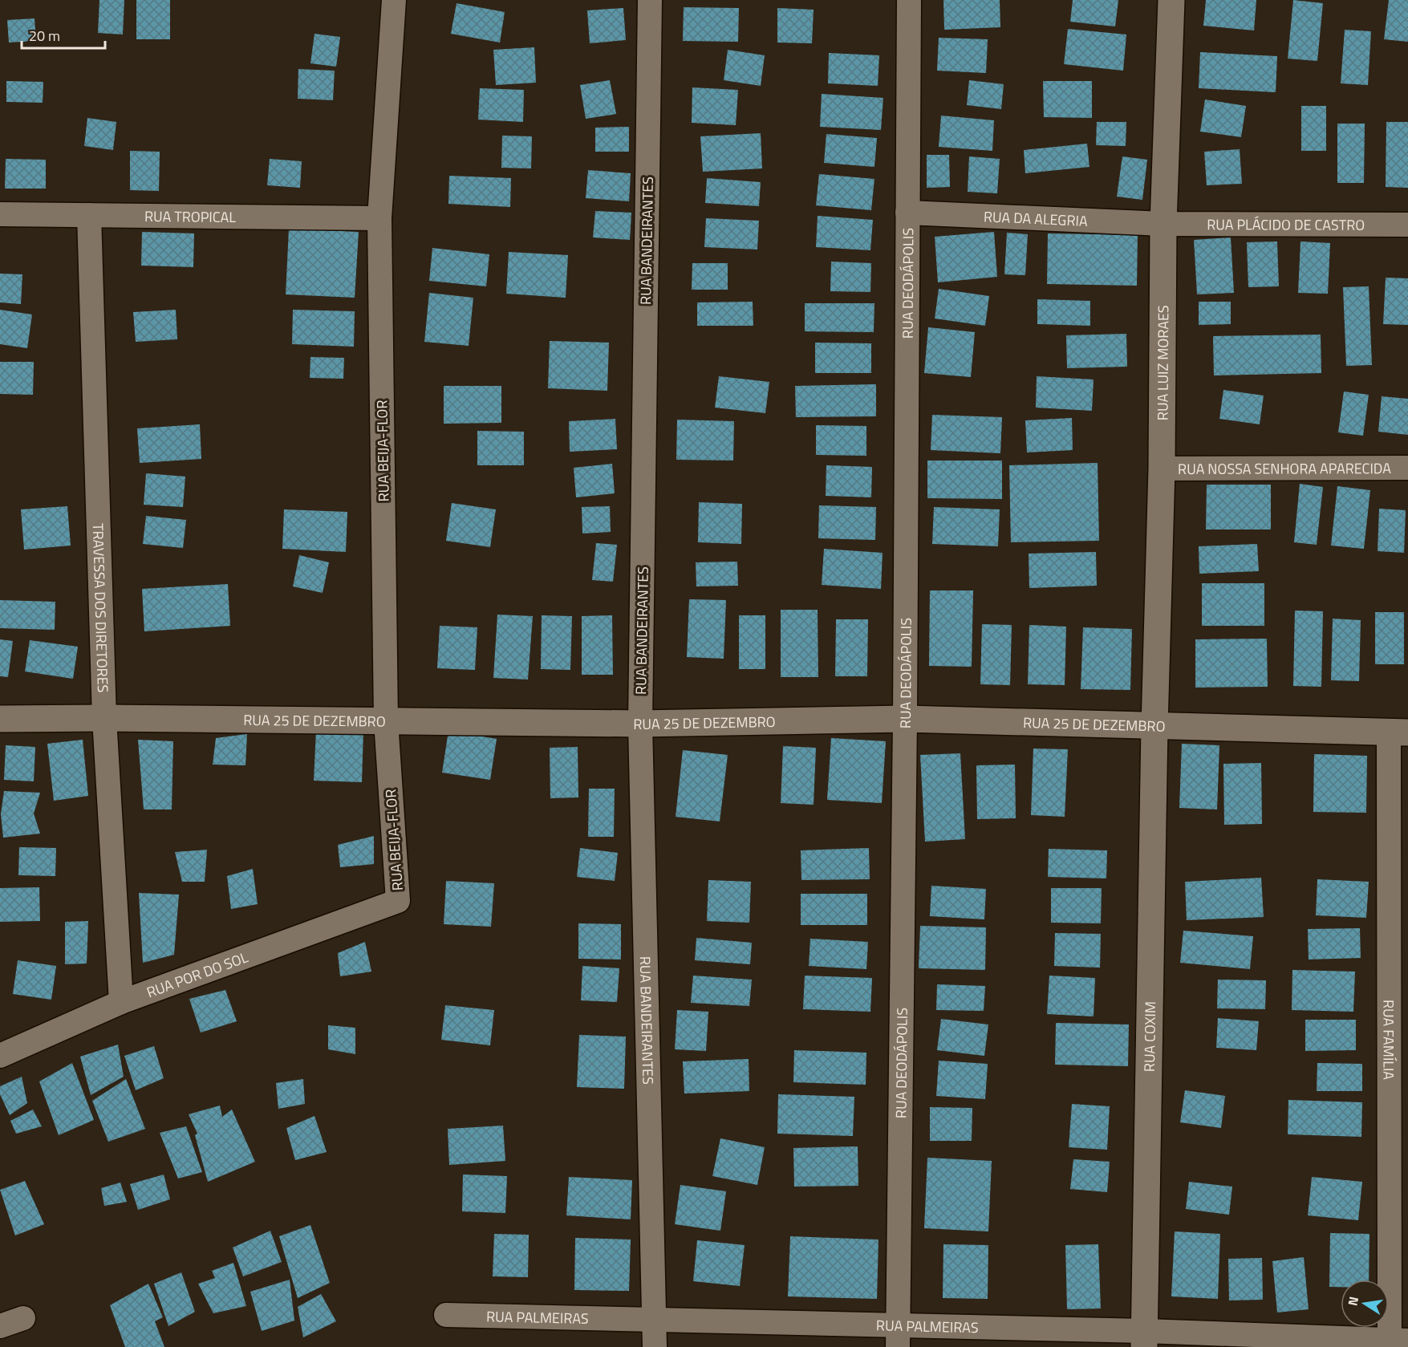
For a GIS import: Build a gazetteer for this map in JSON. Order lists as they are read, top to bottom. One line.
{"streets":{"street":["RUA TROPICAL","RUA DA ALEGRIA","RUA PLÁCIDO DE CASTRO","RUA BANDEIRANTES","RUA DEODÁPOLIS","RUA LUIZ MORAES","RUA BEIJA-FLOR","RUA NOSSA SENHORA APARECIDA","TRAVESSA DOS DIRETORES","RUA 25 DE DEZEMBRO","RUA POR DO SOL","RUA COXIM","RUA FAMÍLIA","RUA PALMEIRAS"]},"crossings":[["RUA TROPICAL","RUA BEIJA-FLOR"],["RUA TROPICAL","TRAVESSA DOS DIRETORES"],["RUA DA ALEGRIA","RUA PLÁCIDO DE CASTRO"],["RUA DA ALEGRIA","RUA DEODÁPOLIS"],["RUA DA ALEGRIA","RUA LUIZ MORAES"],["RUA PLÁCIDO DE CASTRO","RUA LUIZ MORAES"],["RUA BANDEIRANTES","RUA 25 DE DEZEMBRO"],["RUA BANDEIRANTES","RUA PALMEIRAS"],["RUA DEODÁPOLIS","RUA 25 DE DEZEMBRO"],["RUA DEODÁPOLIS","RUA PALMEIRAS"],["RUA LUIZ MORAES","RUA NOSSA SENHORA APARECIDA"],["RUA LUIZ MORAES","RUA 25 DE DEZEMBRO"],["RUA LUIZ MORAES","RUA COXIM"],["RUA BEIJA-FLOR","RUA 25 DE DEZEMBRO"],["RUA BEIJA-FLOR","RUA POR DO SOL"],["TRAVESSA DOS DIRETORES","RUA 25 DE DEZEMBRO"],["TRAVESSA DOS DIRETORES","RUA POR DO SOL"],["RUA 25 DE DEZEMBRO","RUA COXIM"],["RUA 25 DE DEZEMBRO","RUA FAMÍLIA"],["RUA COXIM","RUA PALMEIRAS"],["RUA FAMÍLIA","RUA PALMEIRAS"]],"scale_bar":"20 m","north":"left"}
